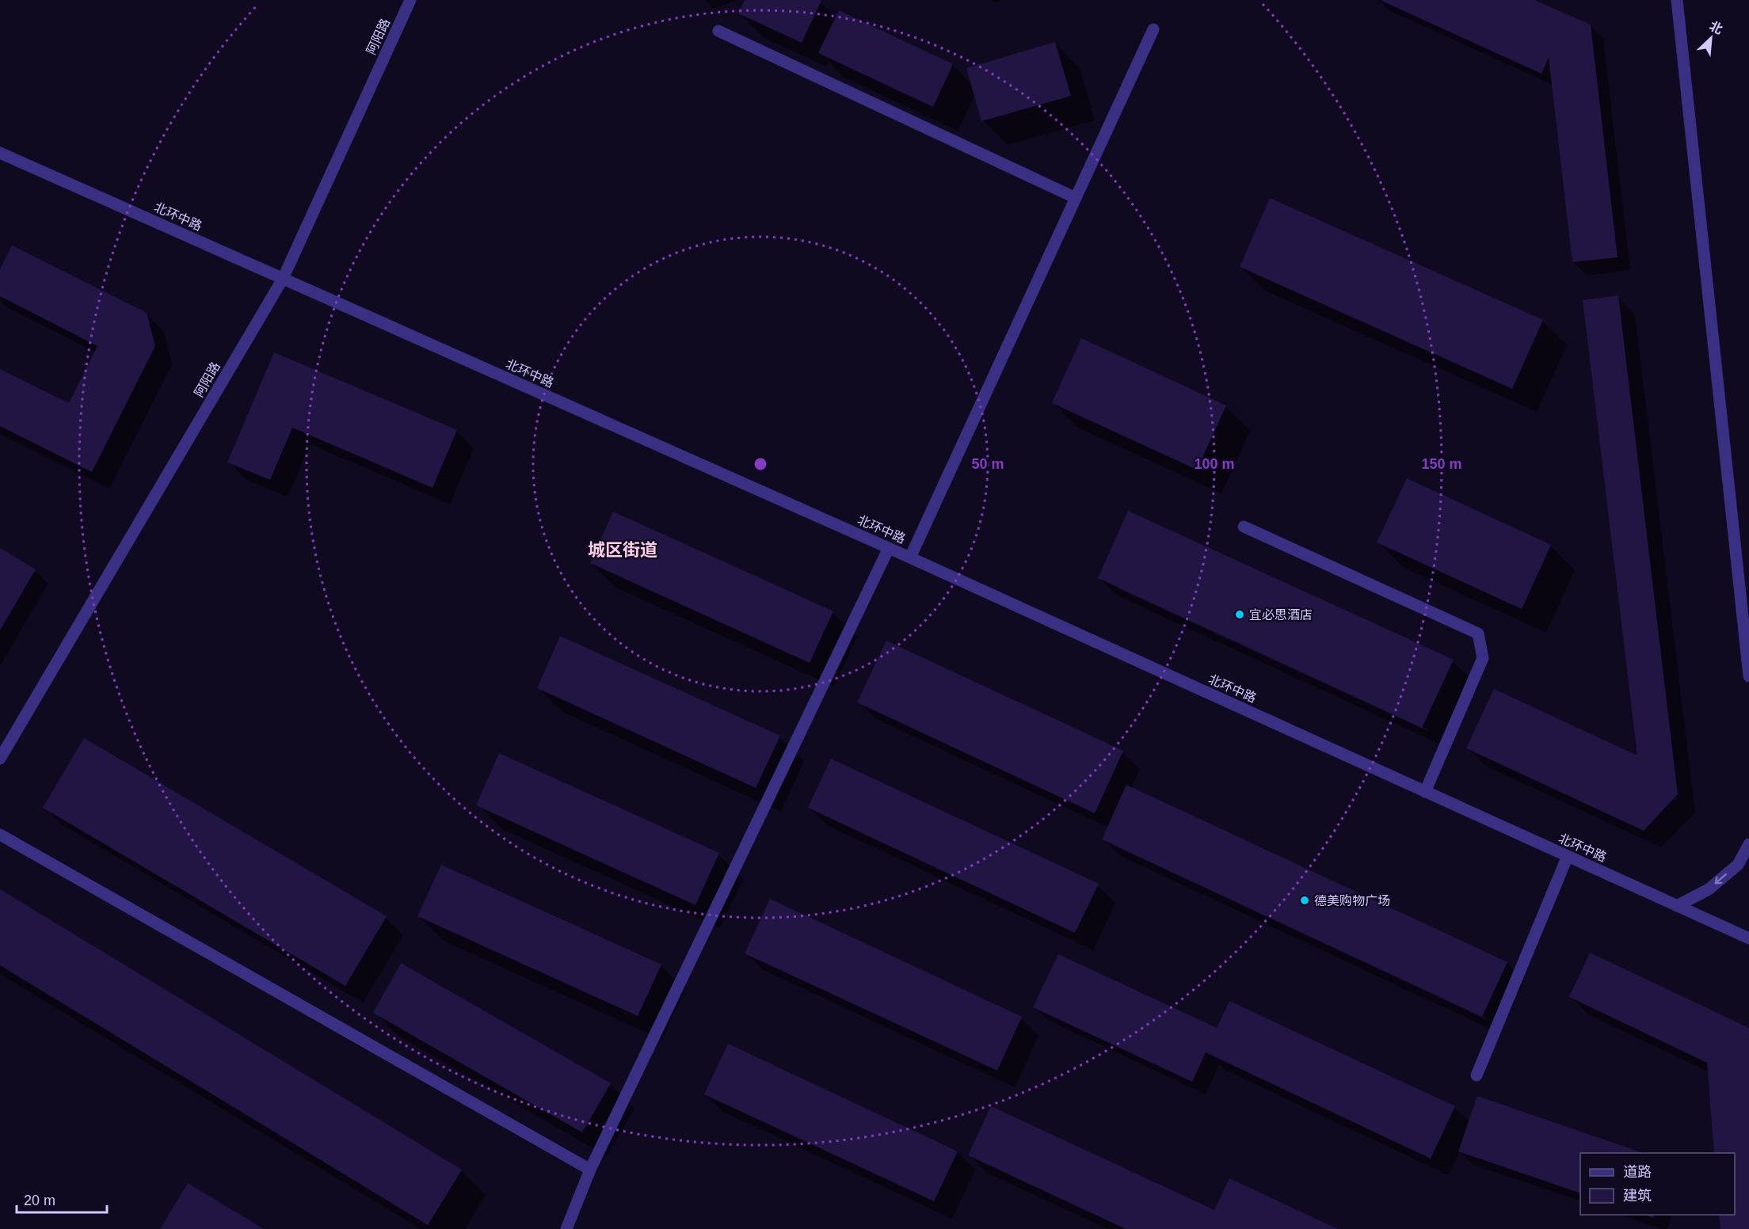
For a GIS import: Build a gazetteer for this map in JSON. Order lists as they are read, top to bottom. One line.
{"streets":{"street":["阿阳路","北环中路"]},"crossings":[["阿阳路","北环中路"]],"districts":["城区街道"],"places":["宜必思酒店","德美购物广场"],"legend":["道路","建筑"],"scale_bar":"20 m","north":"top right","rings":["50 m","100 m","150 m"]}
